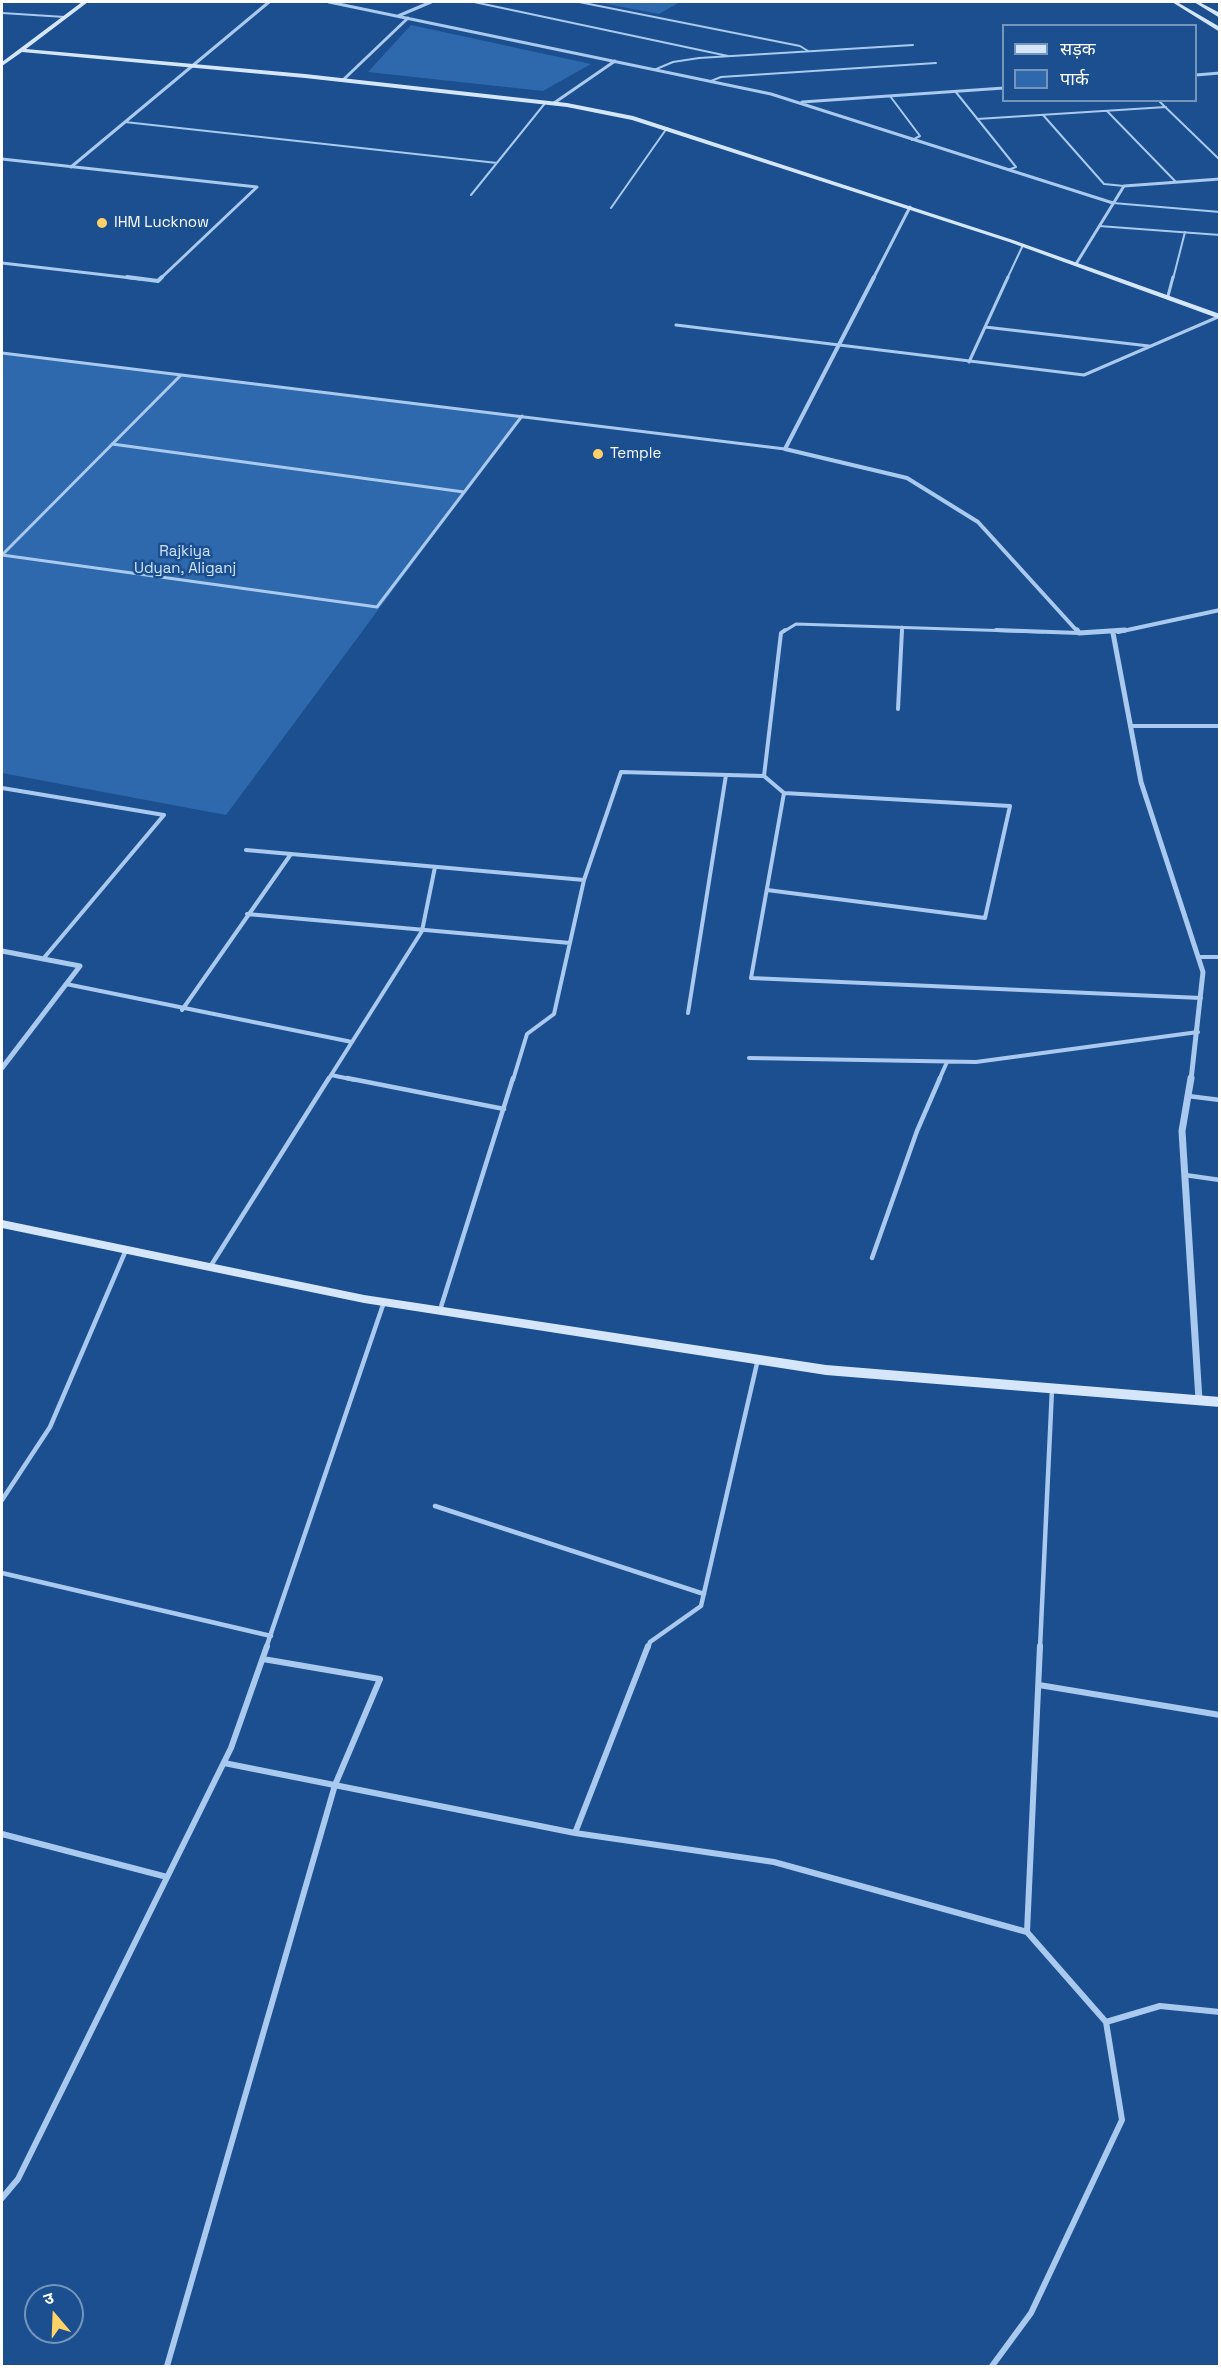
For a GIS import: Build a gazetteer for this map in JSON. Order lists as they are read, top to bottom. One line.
{"parks":["Rajkiya Udyan, Aliganj"],"places":["IHM Lucknow","Temple"],"legend":["सड़क","पार्क"],"north":"top"}
